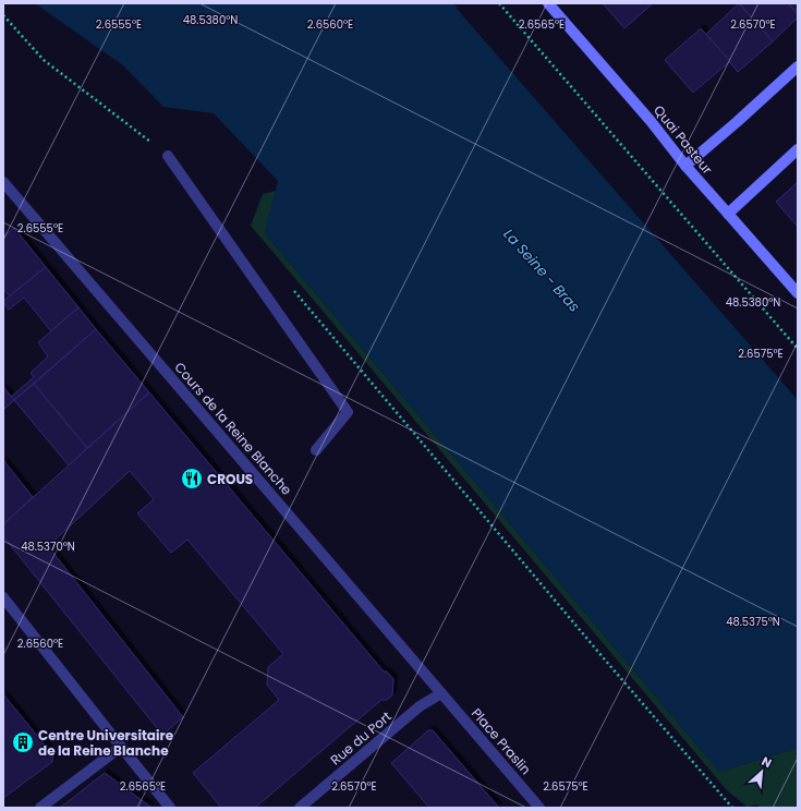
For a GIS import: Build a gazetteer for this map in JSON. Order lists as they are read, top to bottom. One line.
{"streets":{"main road":["Quai Pasteur"],"street":["Cours de la Reine Blanche","Rue du Port","Place Praslin"]},"crossings":[["Cours de la Reine Blanche","Rue du Port"],["Cours de la Reine Blanche","Place Praslin"],["Rue du Port","Place Praslin"]],"water":["La Seine - Bras"],"places":{"restaurant":["CROUS"],"building":["Centre Universitaire de la Reine Blanche"]},"north":"top right","coordinates":["48.5380°N","2.6555°E","2.6560°E","2.6565°E","2.6570°E","2.6575°E","48.5370°N","48.5375°N"]}
